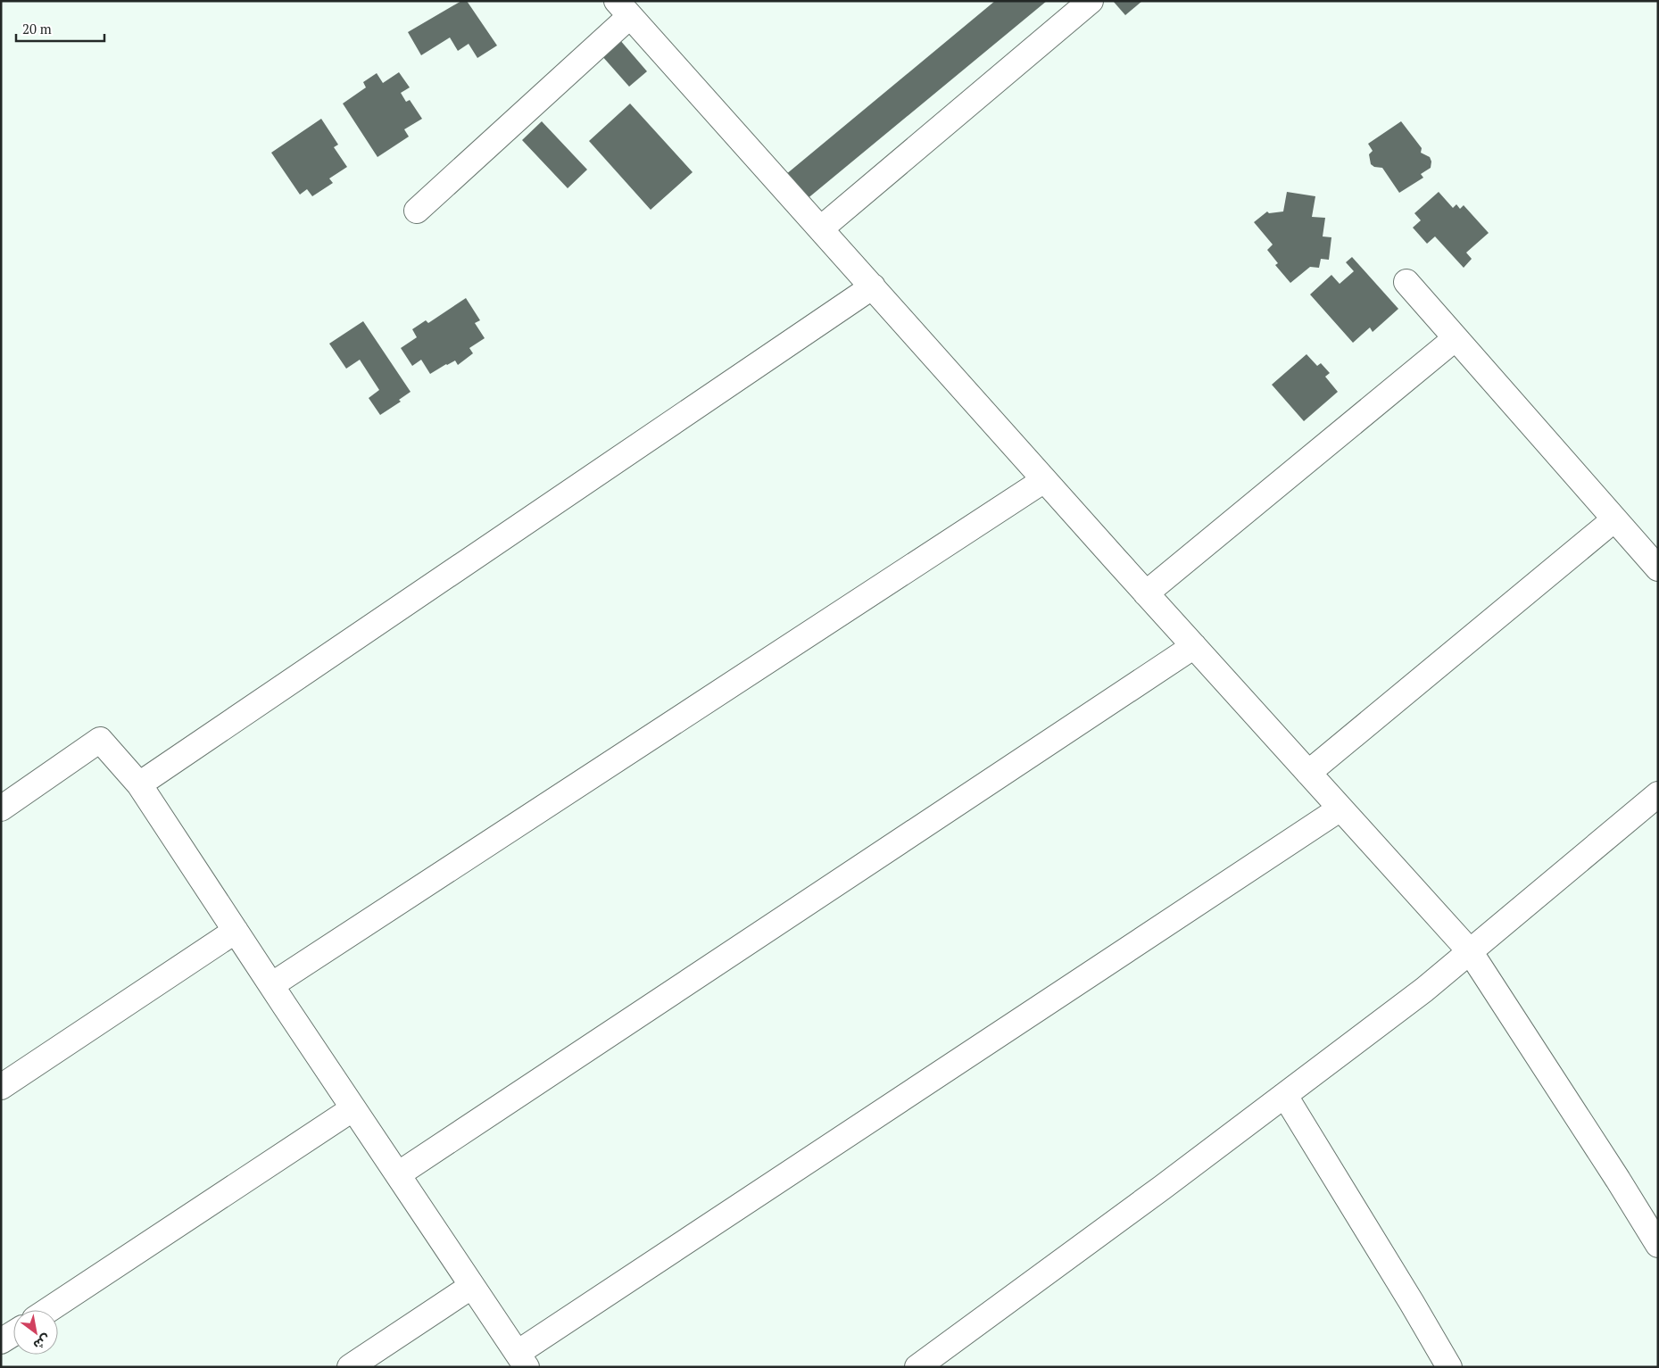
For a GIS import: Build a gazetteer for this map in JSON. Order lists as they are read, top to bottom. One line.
{"scale_bar":"20 m","north":"bottom right"}
